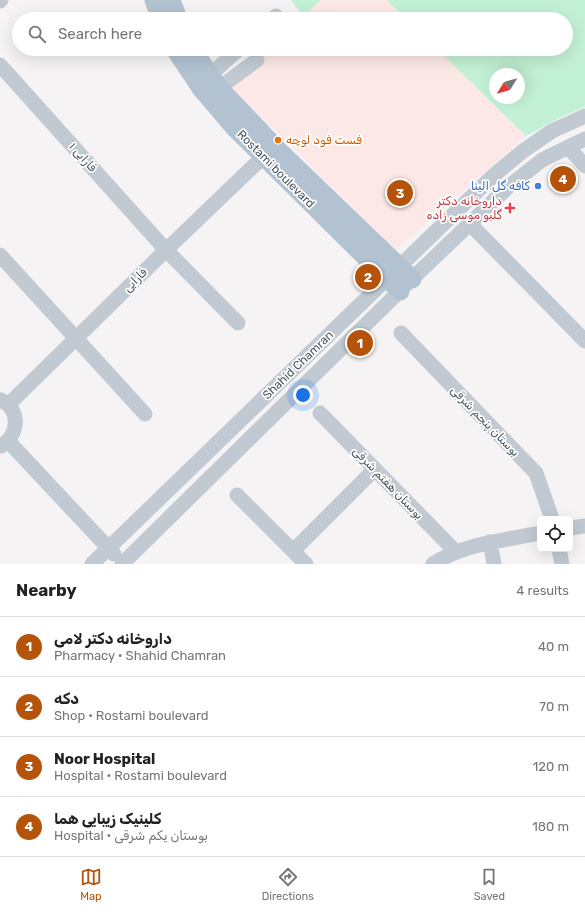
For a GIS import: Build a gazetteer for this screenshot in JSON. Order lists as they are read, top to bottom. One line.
{"streets":{"main road":["Rostami boulevard"],"street":["فارابی ۱","فارابی","Shahid Chamran","بوستان پنجم شرقی","بوستان هفتم شرقی"]},"crossings":[["فارابی ۱","فارابی"],["Rostami boulevard","فارابی"],["Rostami boulevard","Shahid Chamran"]],"places":{"other":["فست فود لوچه","کافه گل الینا"],"health":["داروخانه دکتر گلبو موسی زاده"]},"north":"bottom left","page":{"search":"Search here","pins":["4","3","2","1"],"heading":["Nearby","4 results"],"list":[{"mark":"1","name":"داروخانه دکتر لامی","note":"Pharmacy · Shahid Chamran","value":"40 m"},{"mark":"2","name":"دکه","note":"Shop · Rostami boulevard","value":"70 m"},{"mark":"3","name":"Noor Hospital","note":"Hospital · Rostami boulevard","value":"120 m"},{"mark":"4","name":"کلینیک زیبایی هما","note":"Hospital · بوستان یکم شرقی","value":"180 m"}],"nav":["Map","Directions","Saved"]}}
